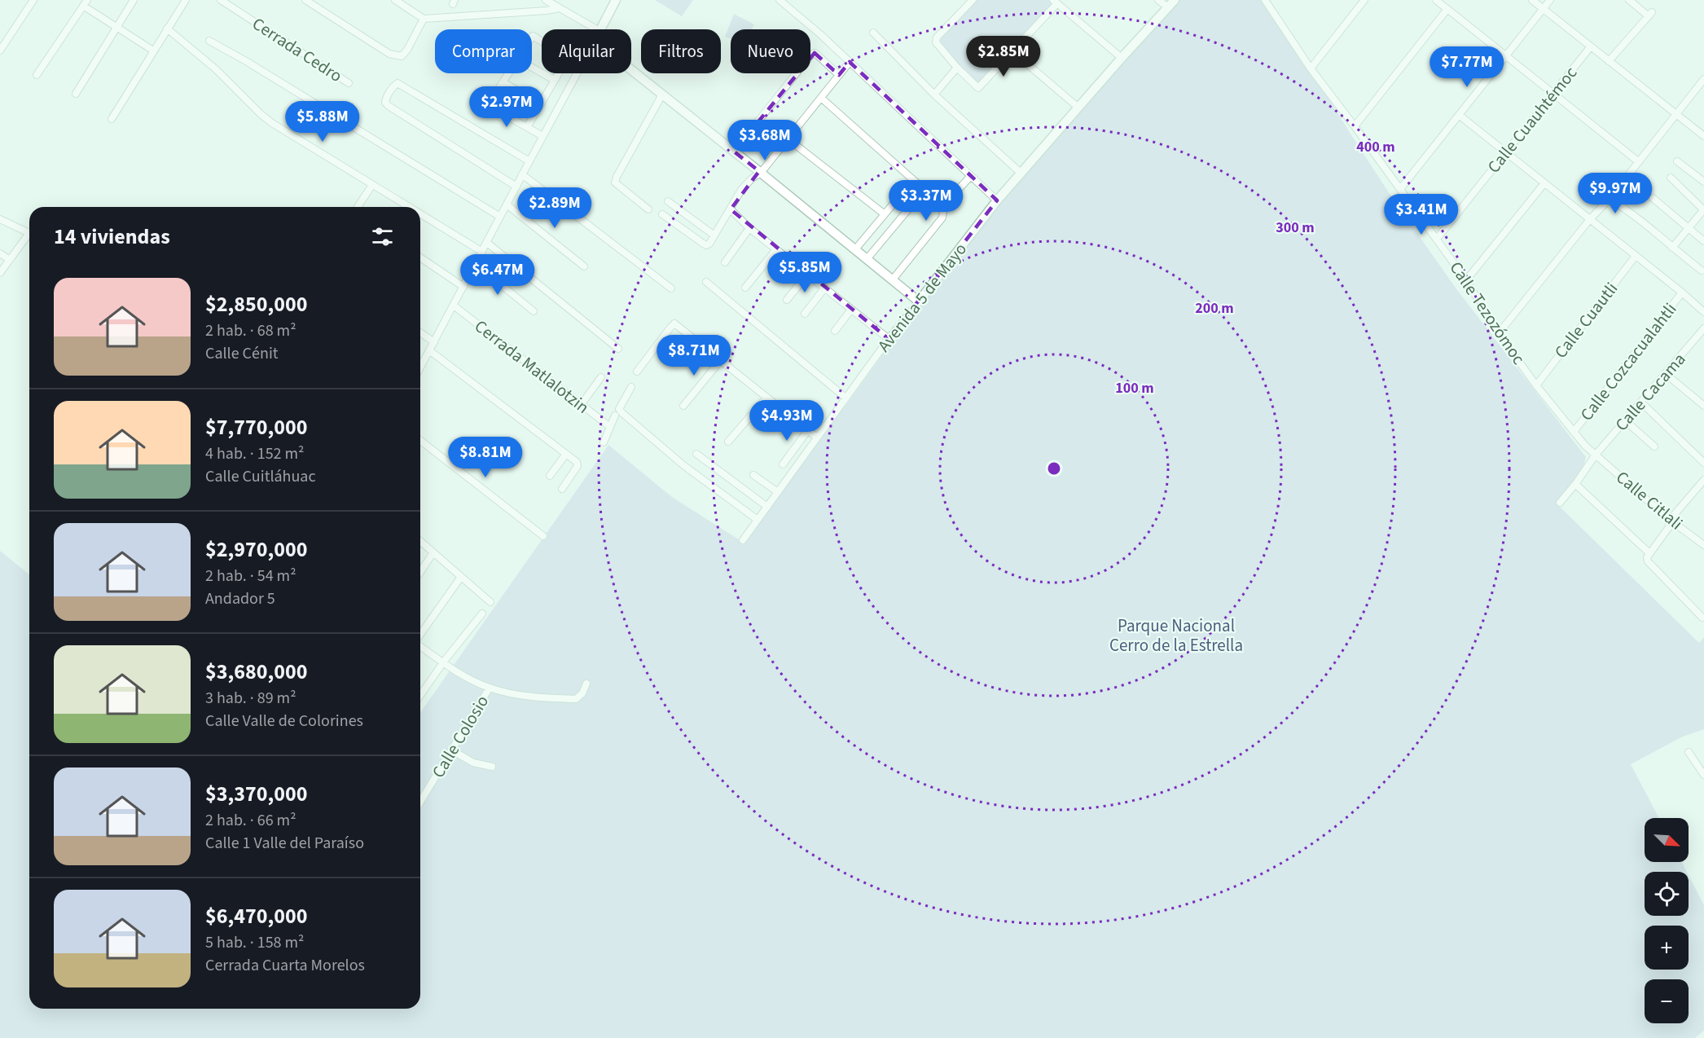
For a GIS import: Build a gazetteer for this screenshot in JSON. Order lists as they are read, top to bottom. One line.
{"streets":{"street":["Cerrada Cedro","Calle Cuauhtémoc","Avenida 5 de Mayo","Calle Tezozómoc","Calle Cuautli","Calle Cozcacualahtli","Cerrada Matlalotzin","Calle Cacama","Calle Citlali","Calle Colosio"]},"crossings":[["Calle Cuauhtémoc","Calle Tezozómoc"],["Calle Tezozómoc","Calle Cuautli"],["Calle Tezozómoc","Calle Cozcacualahtli"],["Calle Tezozómoc","Calle Cacama"],["Calle Tezozómoc","Calle Citlali"],["Calle Cacama","Calle Citlali"]],"parks":["Parque Nacional Cerro de la Estrella"],"north":"bottom right","page":{"chip":["Comprar","Alquilar","Filtros","Nuevo"],"price":["$2.85M","$7.77M","$2.97M","$5.88M","$3.68M","$9.97M","$3.37M","$2.89M","$3.41M","$5.85M","$6.47M","$8.71M","$4.93M","$8.81M"],"heading":"14 viviendas","list":[{"name":"$2,850,000","note":"2 hab. · 68 m² · Calle Cénit"},{"name":"$7,770,000","note":"4 hab. · 152 m² · Calle Cuitláhuac"},{"name":"$2,970,000","note":"2 hab. · 54 m² · Andador 5"},{"name":"$3,680,000","note":"3 hab. · 89 m² · Calle Valle de Colorines"},{"name":"$3,370,000","note":"2 hab. · 66 m² · Calle 1 Valle del Paraíso"},{"name":"$6,470,000","note":"5 hab. · 158 m² · Cerrada Cuarta Morelos"}],"map_buttons":["+","−"]},"rings":["400 m","300 m","200 m","100 m"]}
